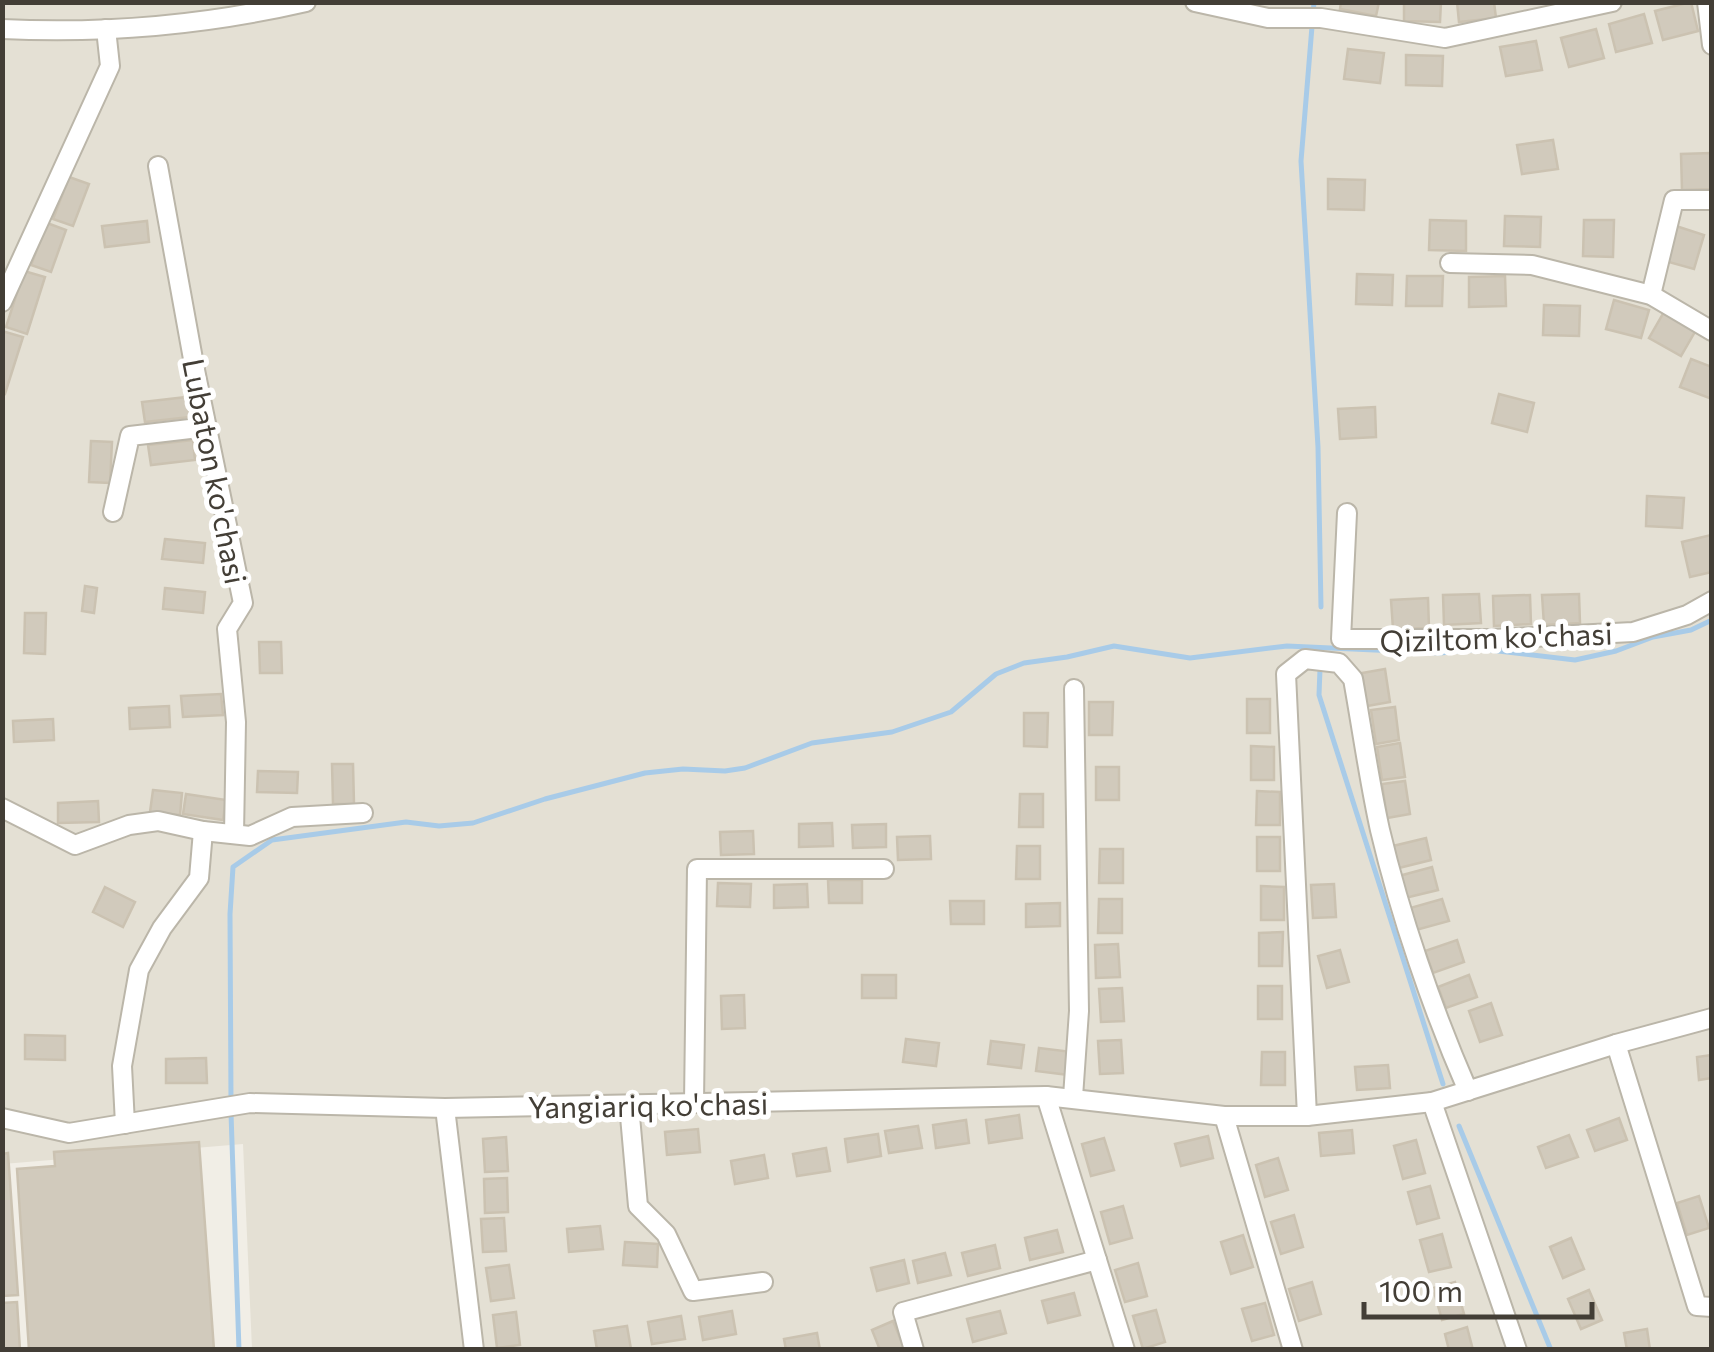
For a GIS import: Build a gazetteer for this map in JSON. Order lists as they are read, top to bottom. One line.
{"streets":{"street":["Lubaton ko'chasi","Qiziltom ko'chasi","Yangiariq ko'chasi"]},"scale_bar":"100 m"}
